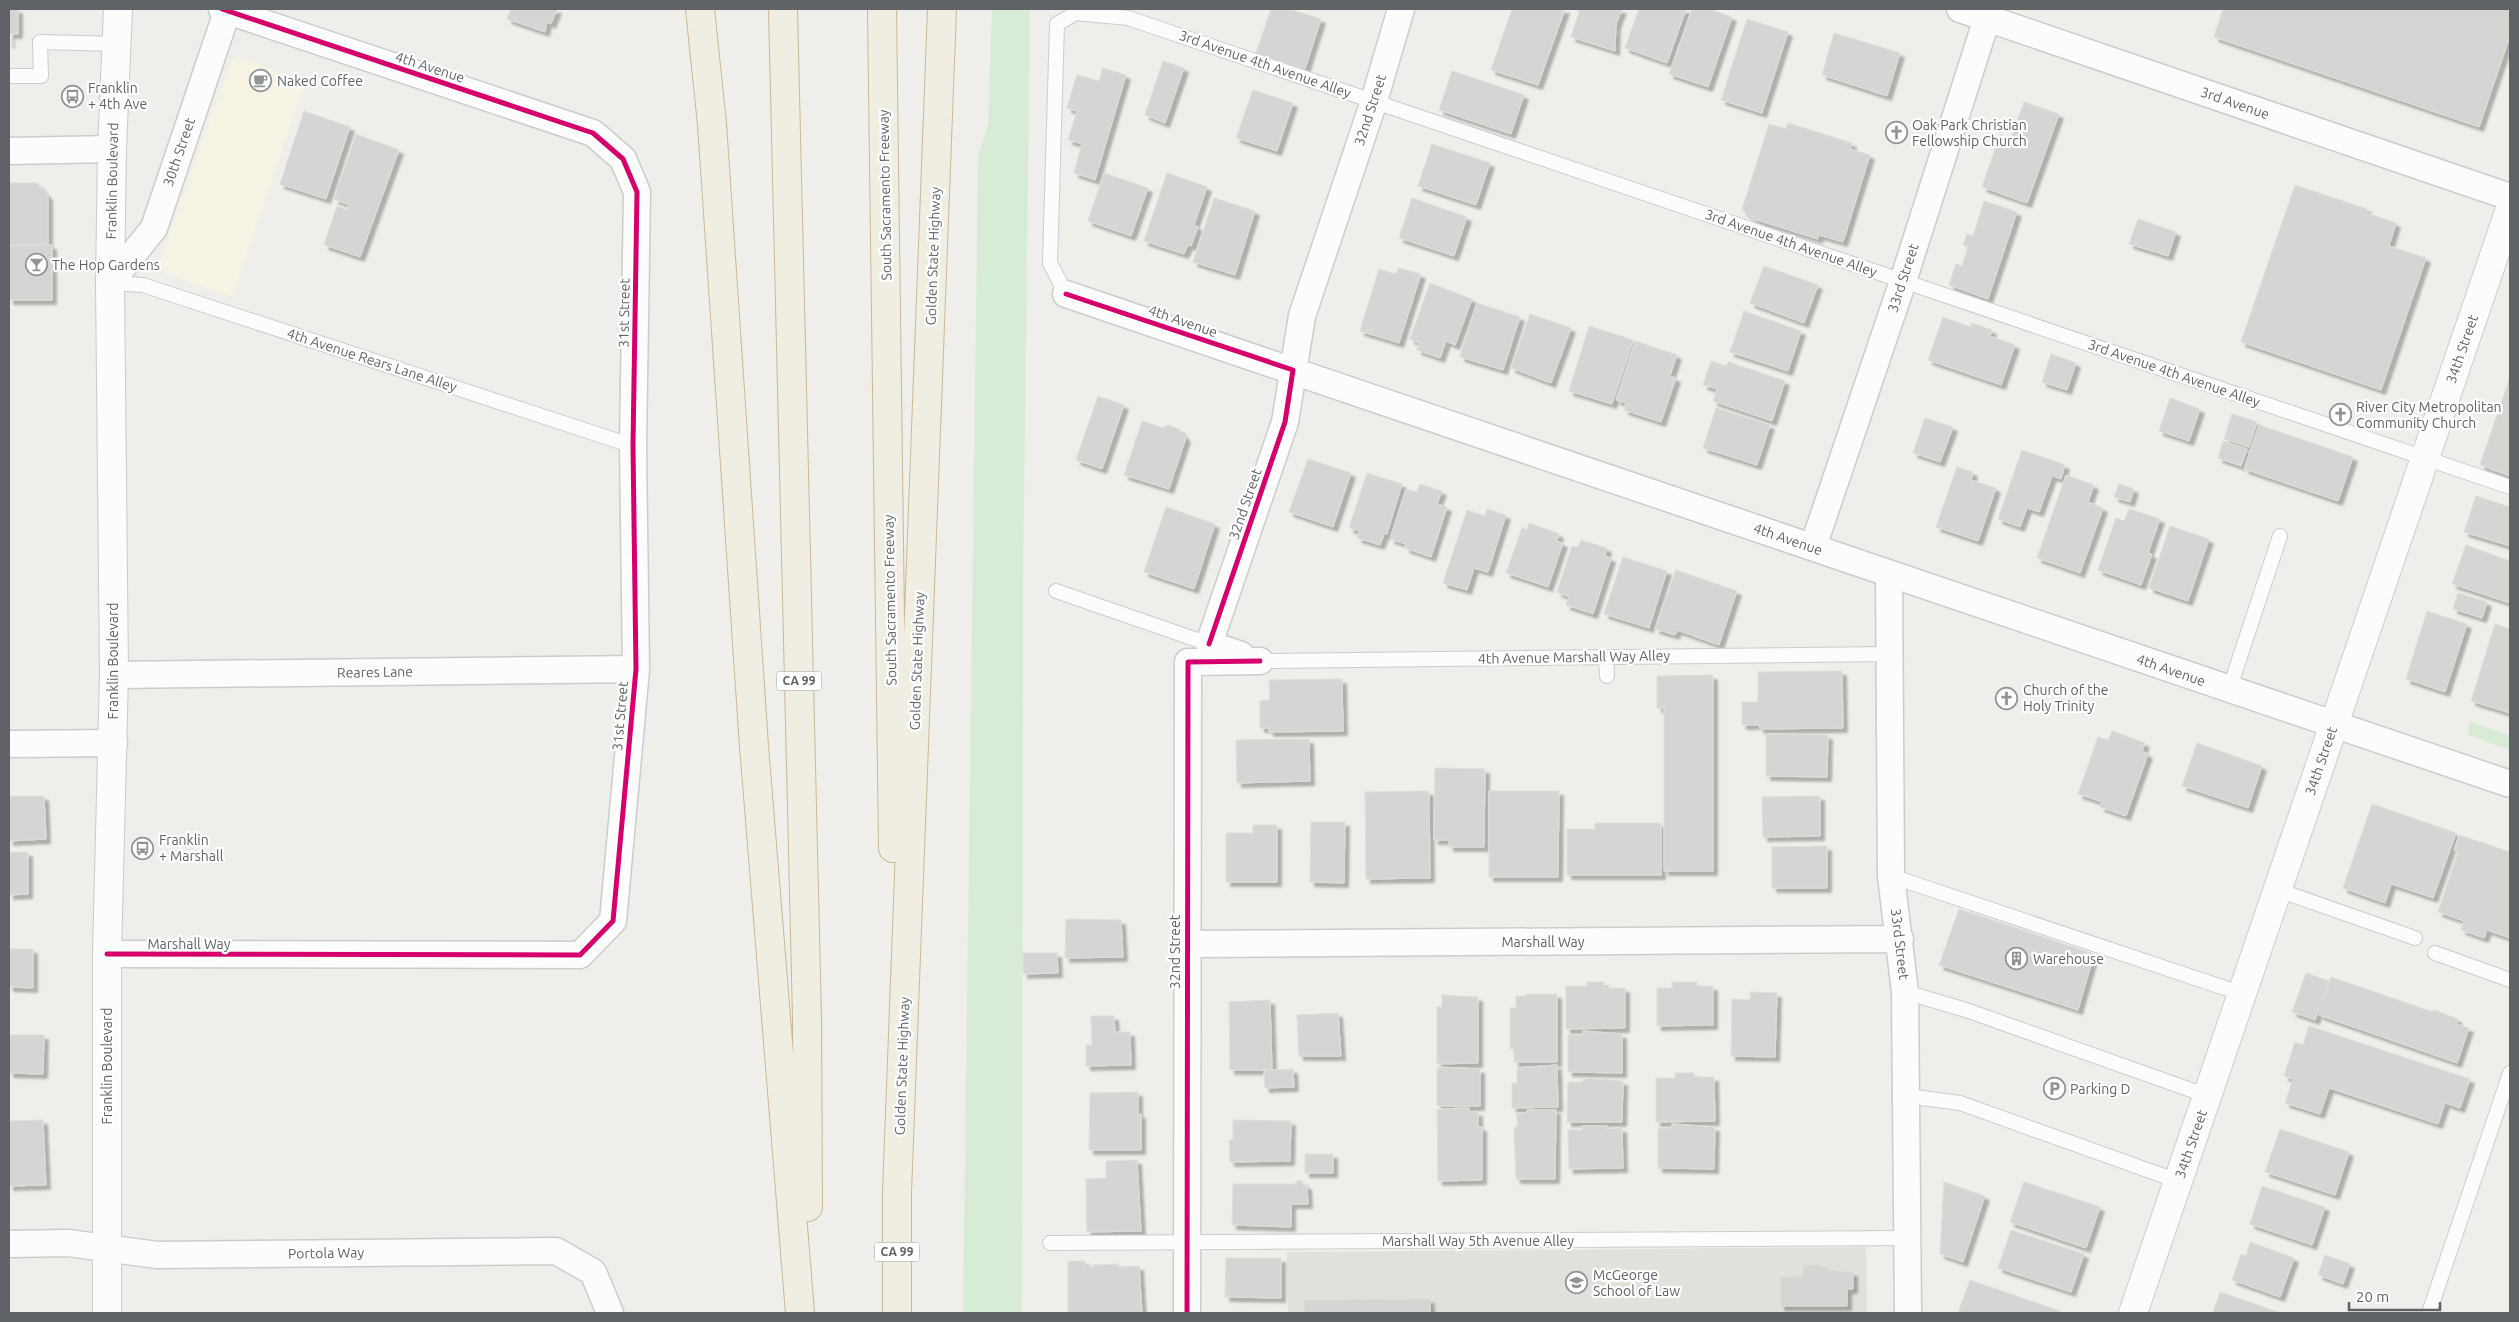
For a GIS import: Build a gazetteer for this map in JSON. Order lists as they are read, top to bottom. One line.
{"streets":{"highway":["South Sacramento Freeway","Golden State Highway","CA 99"],"main road":["Franklin Boulevard","34th Street"],"street":["4th Avenue","3rd Avenue","32nd Street","30th Street","33rd Street","31st Street","Reares Lane","Marshall Way","Portola Way"],"lane":["3rd Avenue 4th Avenue Alley","4th Avenue Rears Lane Alley","4th Avenue Marshall Way Alley","Marshall Way 5th Avenue Alley"]},"crossings":[["3rd Avenue 4th Avenue Alley","4th Avenue"],["3rd Avenue 4th Avenue Alley","32nd Street"],["3rd Avenue 4th Avenue Alley","33rd Street"],["3rd Avenue 4th Avenue Alley","34th Street"],["4th Avenue","32nd Street"],["4th Avenue","30th Street"],["4th Avenue","33rd Street"],["4th Avenue","31st Street"],["4th Avenue","34th Street"],["3rd Avenue","33rd Street"],["32nd Street","4th Avenue Marshall Way Alley"],["32nd Street","Marshall Way"],["32nd Street","Marshall Way 5th Avenue Alley"],["30th Street","Franklin Boulevard"],["30th Street","4th Avenue Rears Lane Alley"],["Franklin Boulevard","4th Avenue Rears Lane Alley"],["Franklin Boulevard","Reares Lane"],["Franklin Boulevard","Marshall Way"],["Franklin Boulevard","Portola Way"],["South Sacramento Freeway","Golden State Highway"],["33rd Street","4th Avenue Marshall Way Alley"],["33rd Street","Marshall Way"],["33rd Street","Marshall Way 5th Avenue Alley"],["31st Street","4th Avenue Rears Lane Alley"],["31st Street","Reares Lane"],["31st Street","Marshall Way"]],"places":{"cafe":["Naked Coffee"],"bus stop":["Franklin + 4th Ave","Franklin + Marshall"],"church":["Oak Park Christian Fellowship Church","River City Metropolitan Community Church","Church of the Holy Trinity"],"bar":["The Hop Gardens"],"building":["Warehouse"],"parking":["Parking D"],"school or university":["McGeorge School of Law"]},"scale_bar":"20 m"}
